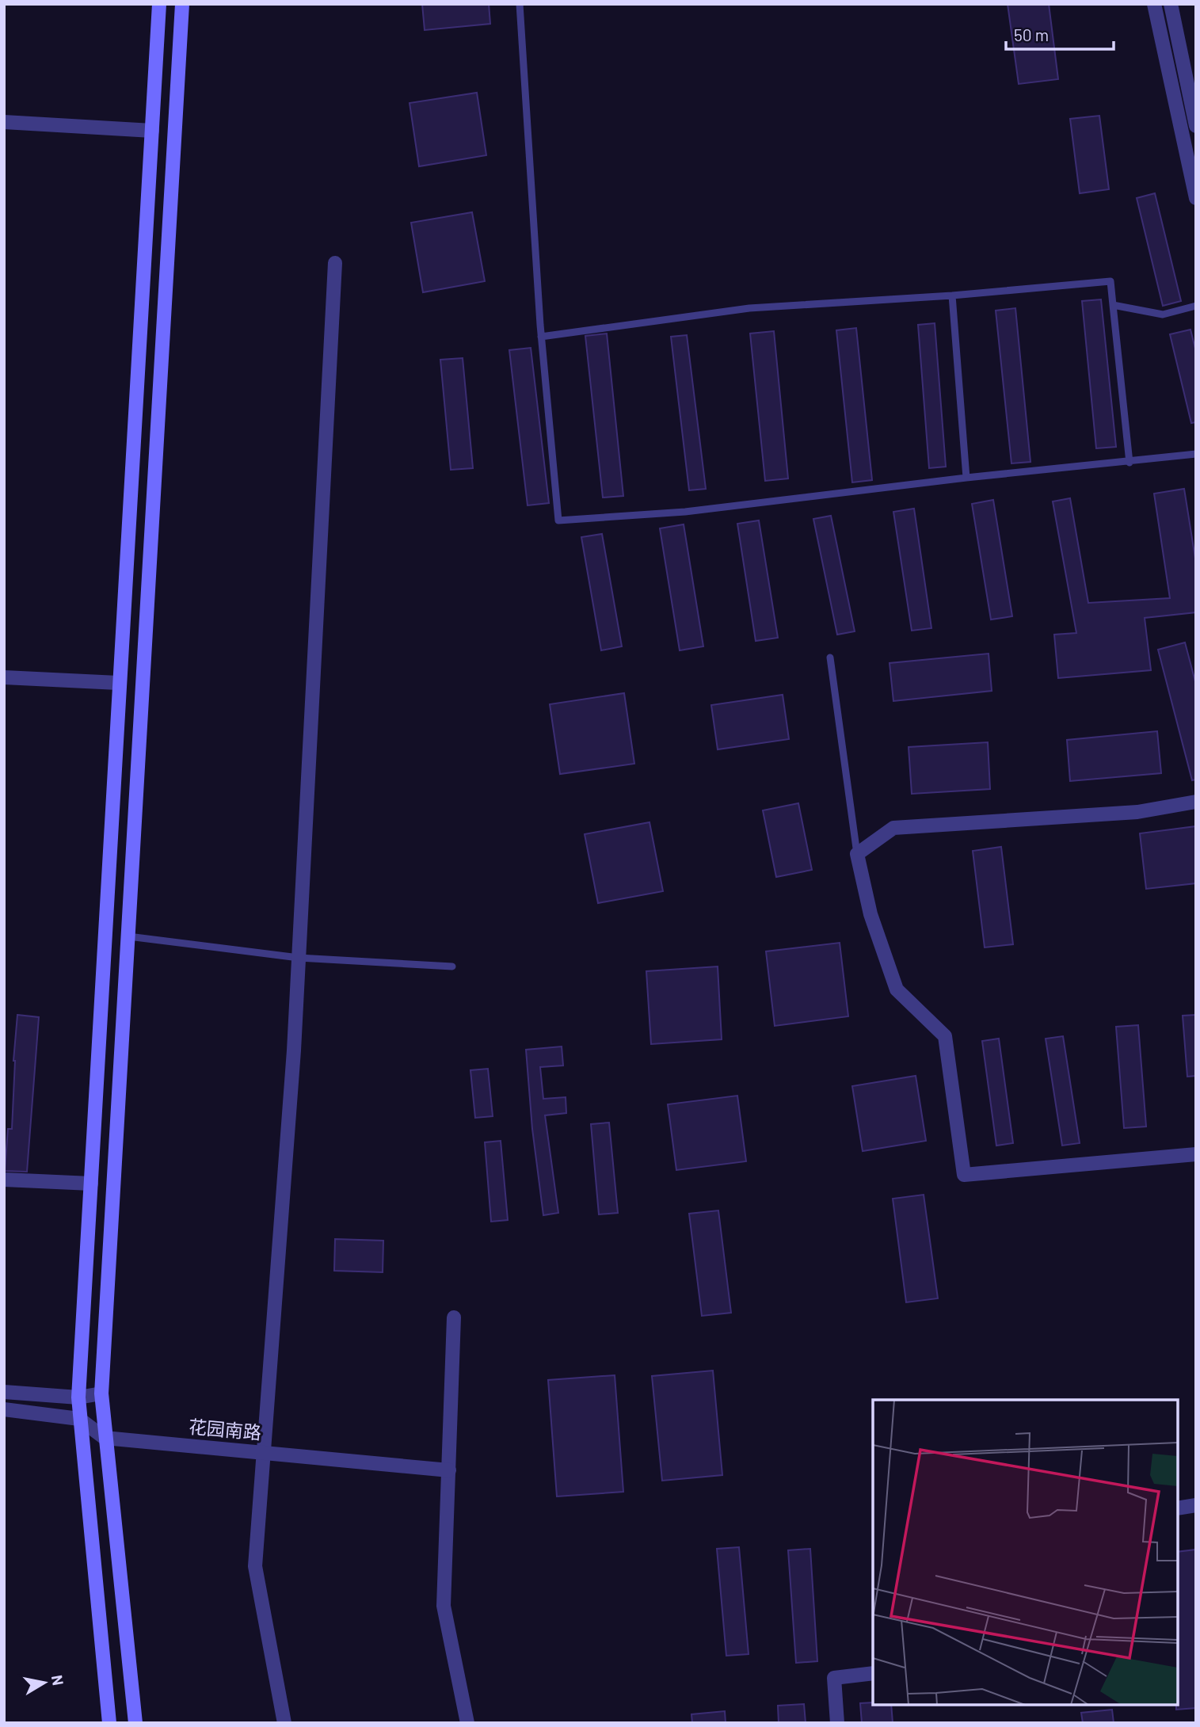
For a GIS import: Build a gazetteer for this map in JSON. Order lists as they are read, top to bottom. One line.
{"streets":{"street":["花园南路"]},"scale_bar":"50 m","north":"right"}
